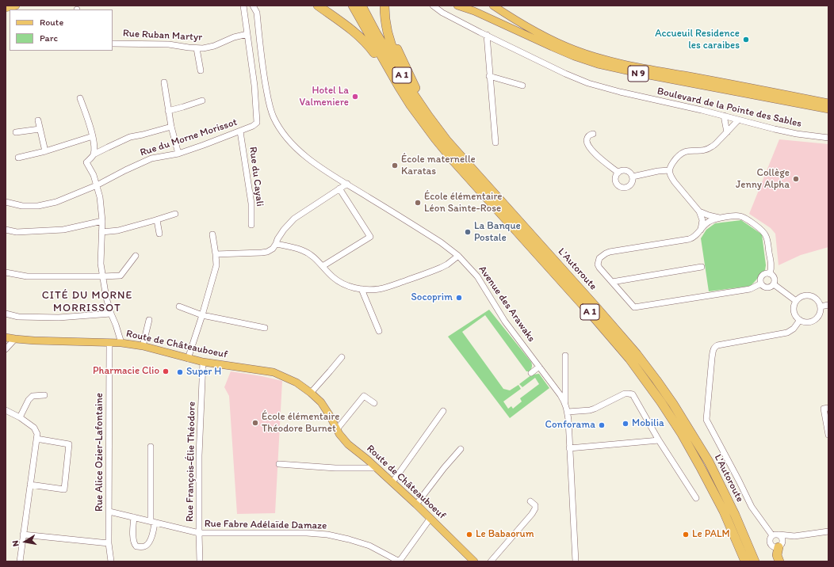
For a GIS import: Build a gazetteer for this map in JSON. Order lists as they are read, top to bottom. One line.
{"streets":{"highway":["A 1","L'Autoroute"],"main road":["N 9","Route de Châteauboeuf"],"street":["Rue Ruban Martyr","Boulevard de la Pointe des Sables","Rue du Morne Morissot","Rue du Cayali","Avenue des Arawaks","Rue Alice Ozier-Lafontaine","Rue François-Élie Théodore","Rue Fabre Adélaïde Damaze"]},"crossings":[["Rue Ruban Martyr","Rue du Morne Morissot"],["Rue du Morne Morissot","Rue du Cayali"],["Route de Châteauboeuf","Rue Alice Ozier-Lafontaine"],["Route de Châteauboeuf","Rue François-Élie Théodore"],["Route de Châteauboeuf","Rue Fabre Adélaïde Damaze"],["Rue Alice Ozier-Lafontaine","Rue Fabre Adélaïde Damaze"],["Rue François-Élie Théodore","Rue Fabre Adélaïde Damaze"]],"districts":["CITÉ DU MORNE MORRISSOT"],"places":["Accueuil Residence les caraibes","Hotel La Valmeniere","École maternelle Karatas","Collège Jenny Alpha","École élémentaire Léon Sainte-Rose","La Banque Postale","Socoprim","Pharmacie Clio","Super H","École élémentaire Théodore Burnet","Mobilia","Conforama","Le Babaorum","Le PALM"],"legend":["Route","Parc"],"north":"left"}
